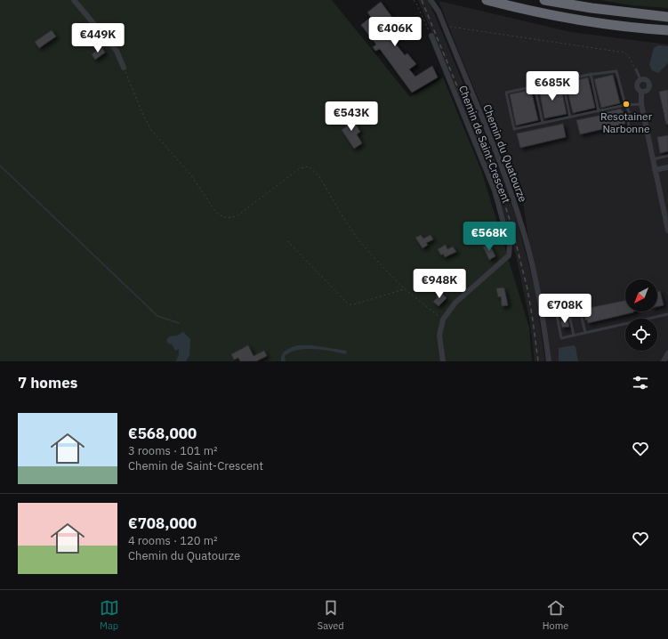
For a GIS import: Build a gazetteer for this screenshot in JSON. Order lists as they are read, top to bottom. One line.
{"streets":{"street":["Chemin de Saint-Crescent","Chemin du Quatourze"]},"places":["Resotainer Narbonne"],"north":"bottom left","page":{"price":["€406K","€449K","€685K","€543K","€568K","€948K","€708K"],"heading":"7 homes","list":[{"name":"€568,000","note":"3 rooms · 101 m² · Chemin de Saint-Crescent"},{"name":"€708,000","note":"4 rooms · 120 m² · Chemin du Quatourze"}],"tabs":["Map","Saved","Home"]}}
